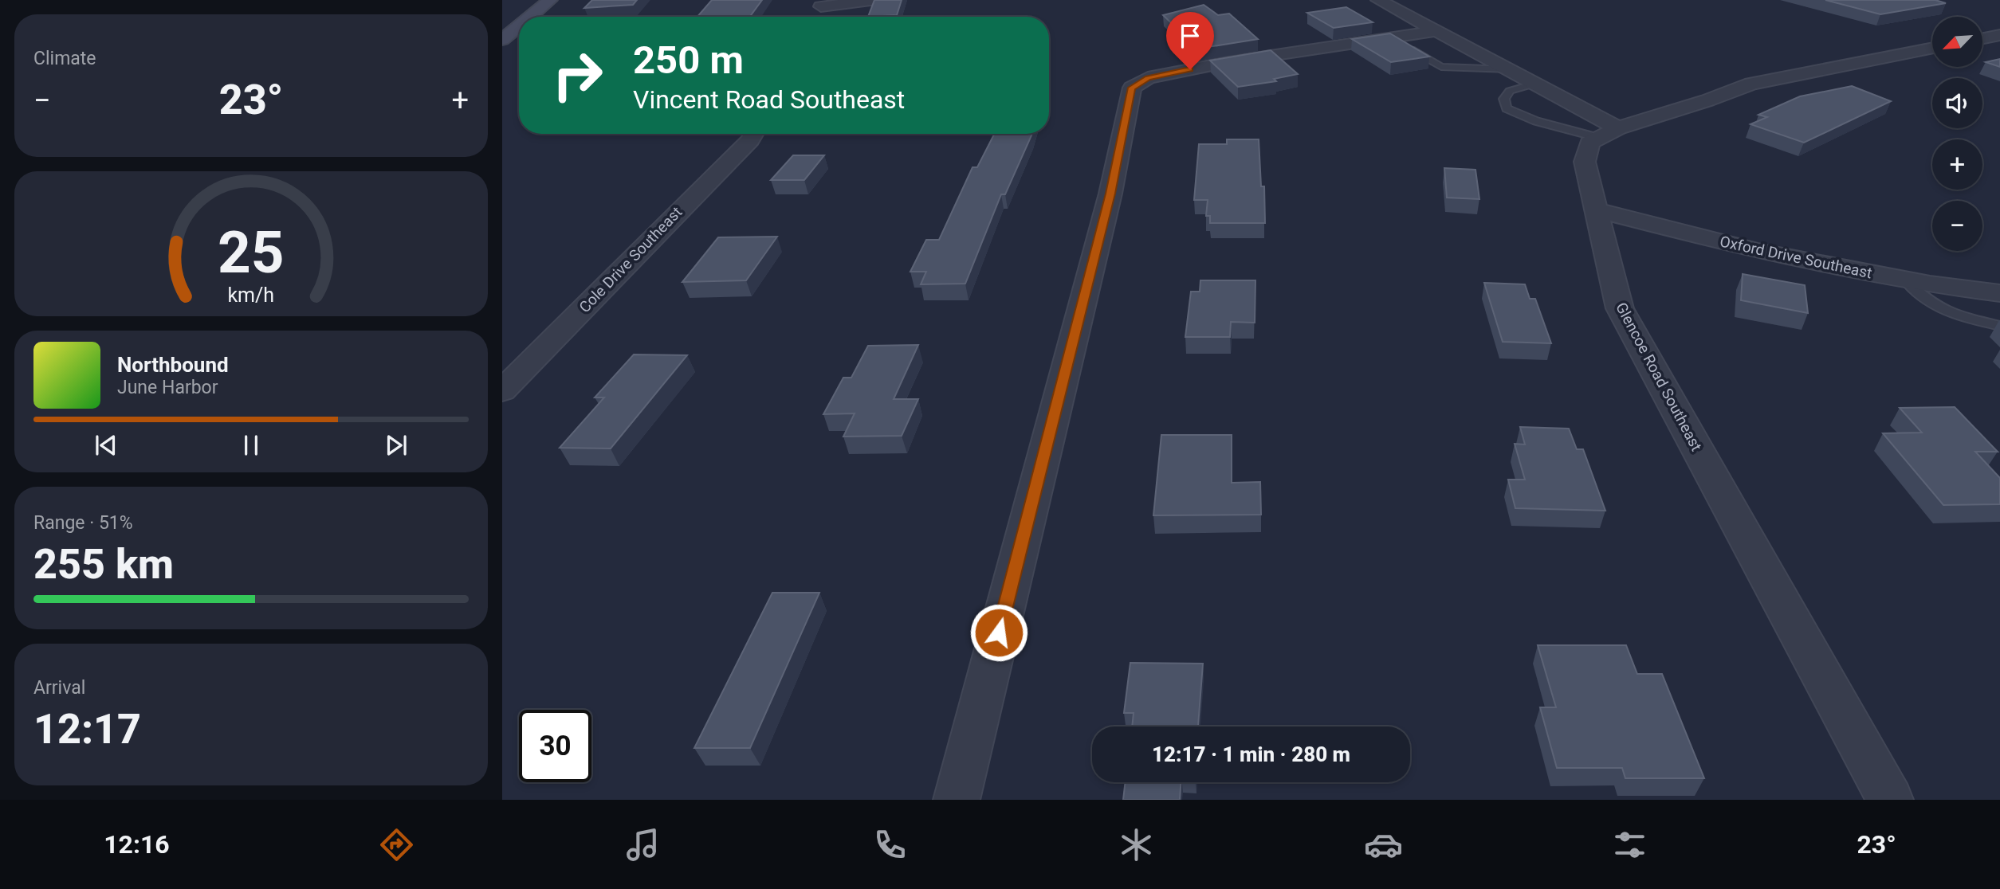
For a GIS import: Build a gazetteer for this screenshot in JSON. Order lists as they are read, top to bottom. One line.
{"streets":{"street":["Oxford Drive Southeast","Cole Drive Southeast","Glencoe Road Southeast"]},"crossings":[["Oxford Drive Southeast","Glencoe Road Southeast"]],"north":"bottom left","page":{"tile":["Climate",["Range · 51%","255 km"],["Arrival","12:17"]],"map_buttons":["+","−"],"turn":["250 m","Vincent Road Southeast"],"heat":["−","23°","+"],"song":["Northbound","June Harbor"],"limit":"30","trip":"12:17 · 1 min · 280 m","tabs":["12:16","23°"],"gauge":["25","km/h"]}}
